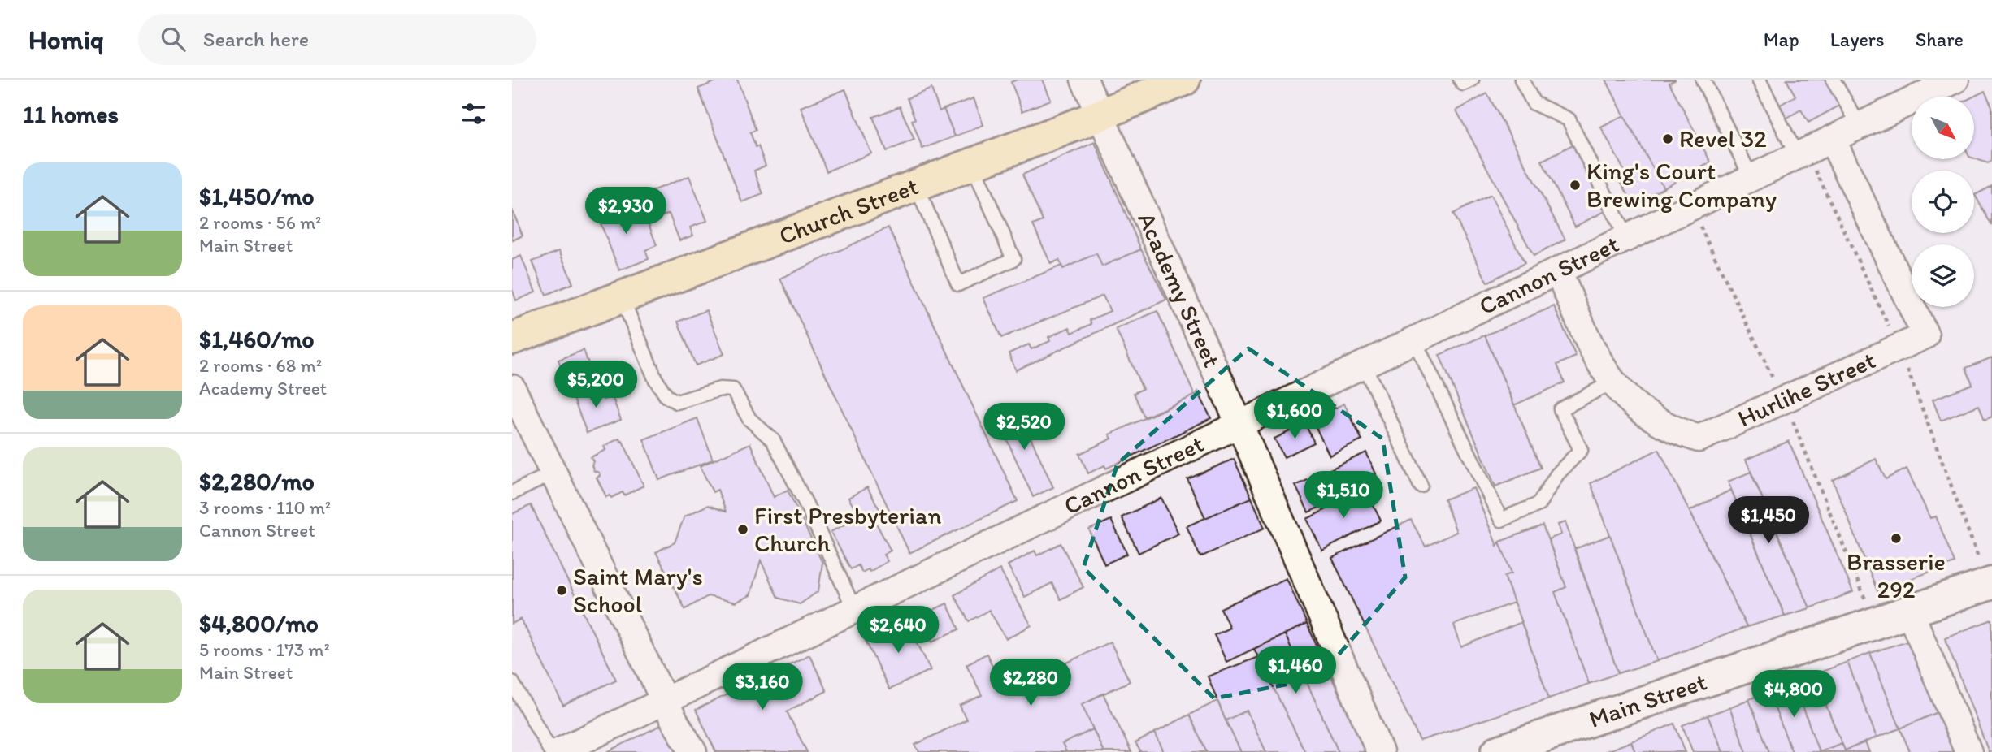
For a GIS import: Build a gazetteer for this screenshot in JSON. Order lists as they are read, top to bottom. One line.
{"streets":{"highway":["Church Street"],"street":["Cannon Street","Academy Street","Hurlihe Street","Main Street"]},"crossings":[["Church Street","Academy Street"],["Cannon Street","Academy Street"],["Cannon Street","Hurlihe Street"]],"places":["Revel 32","King's Court Brewing Company","First Presbyterian Church","Brasserie 292","Saint Mary's School"],"north":"bottom right","page":{"header":"Homiq","search":"Search here","nav":["Map","Layers","Share"],"heading":"11 homes","list":[{"name":"$1,450/mo","note":"2 rooms · 56 m² · Main Street"},{"name":"$1,460/mo","note":"2 rooms · 68 m² · Academy Street"},{"name":"$2,280/mo","note":"3 rooms · 110 m² · Cannon Street"},{"name":"$4,800/mo","note":"5 rooms · 173 m² · Main Street"}],"price":["$2,930","$5,200","$1,600","$2,520","$1,510","$1,450","$2,640","$1,460","$2,280","$3,160","$4,800"]}}
